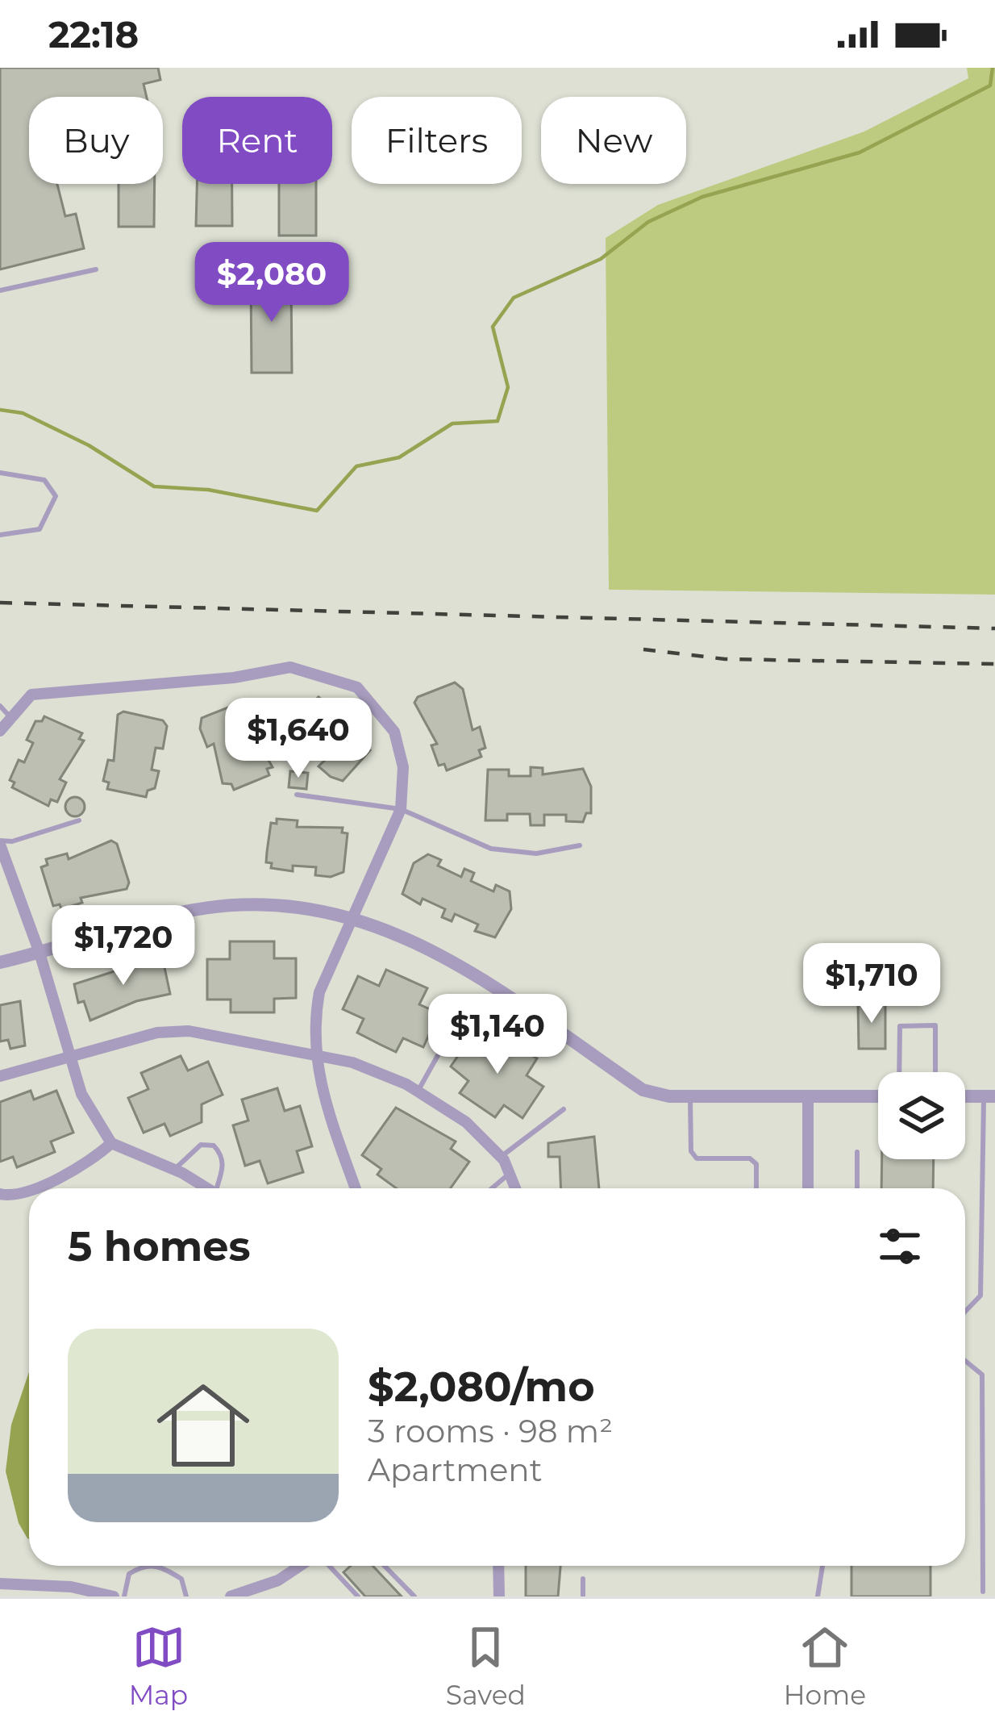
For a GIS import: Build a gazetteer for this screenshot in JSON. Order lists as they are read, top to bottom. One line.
{"page":{"status":"22:18","chip":["Buy","Rent","Filters","New"],"price":["$2,080","$1,640","$1,720","$1,710","$1,140"],"heading":"5 homes","list":[{"name":"$2,080/mo","note":"3 rooms · 98 m² · Apartment"}],"tabs":["Map","Saved","Home"]}}
